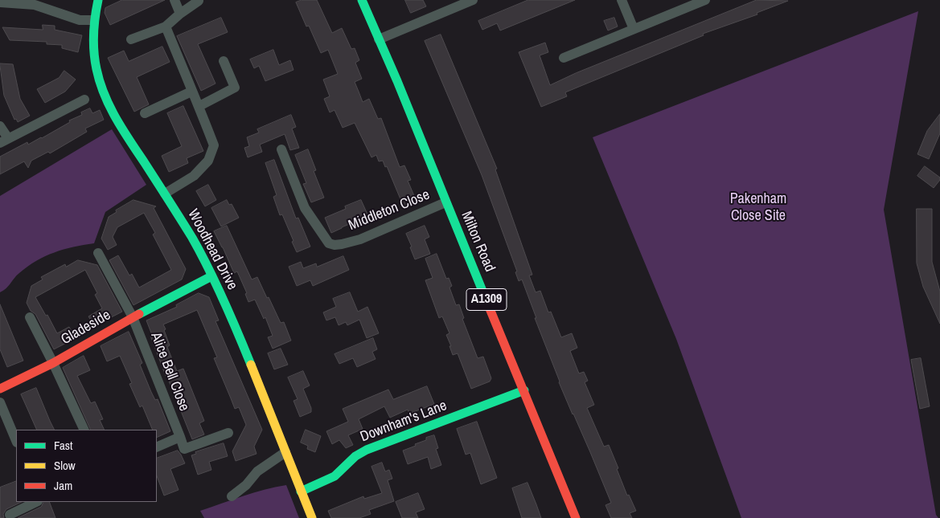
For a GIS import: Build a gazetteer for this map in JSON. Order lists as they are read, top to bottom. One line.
{"streets":{"street":["Middleton Close","Milton Road","Woodhead Drive","A1309","Gladeside","Alice Bell Close","Downham's Lane"]},"crossings":[["Middleton Close","Milton Road"],["Milton Road","Downham's Lane"],["Woodhead Drive","Gladeside"],["Woodhead Drive","Downham's Lane"],["Gladeside","Alice Bell Close"]],"parks":["Pakenham Close Site"],"legend":["Fast","Slow","Jam"]}
